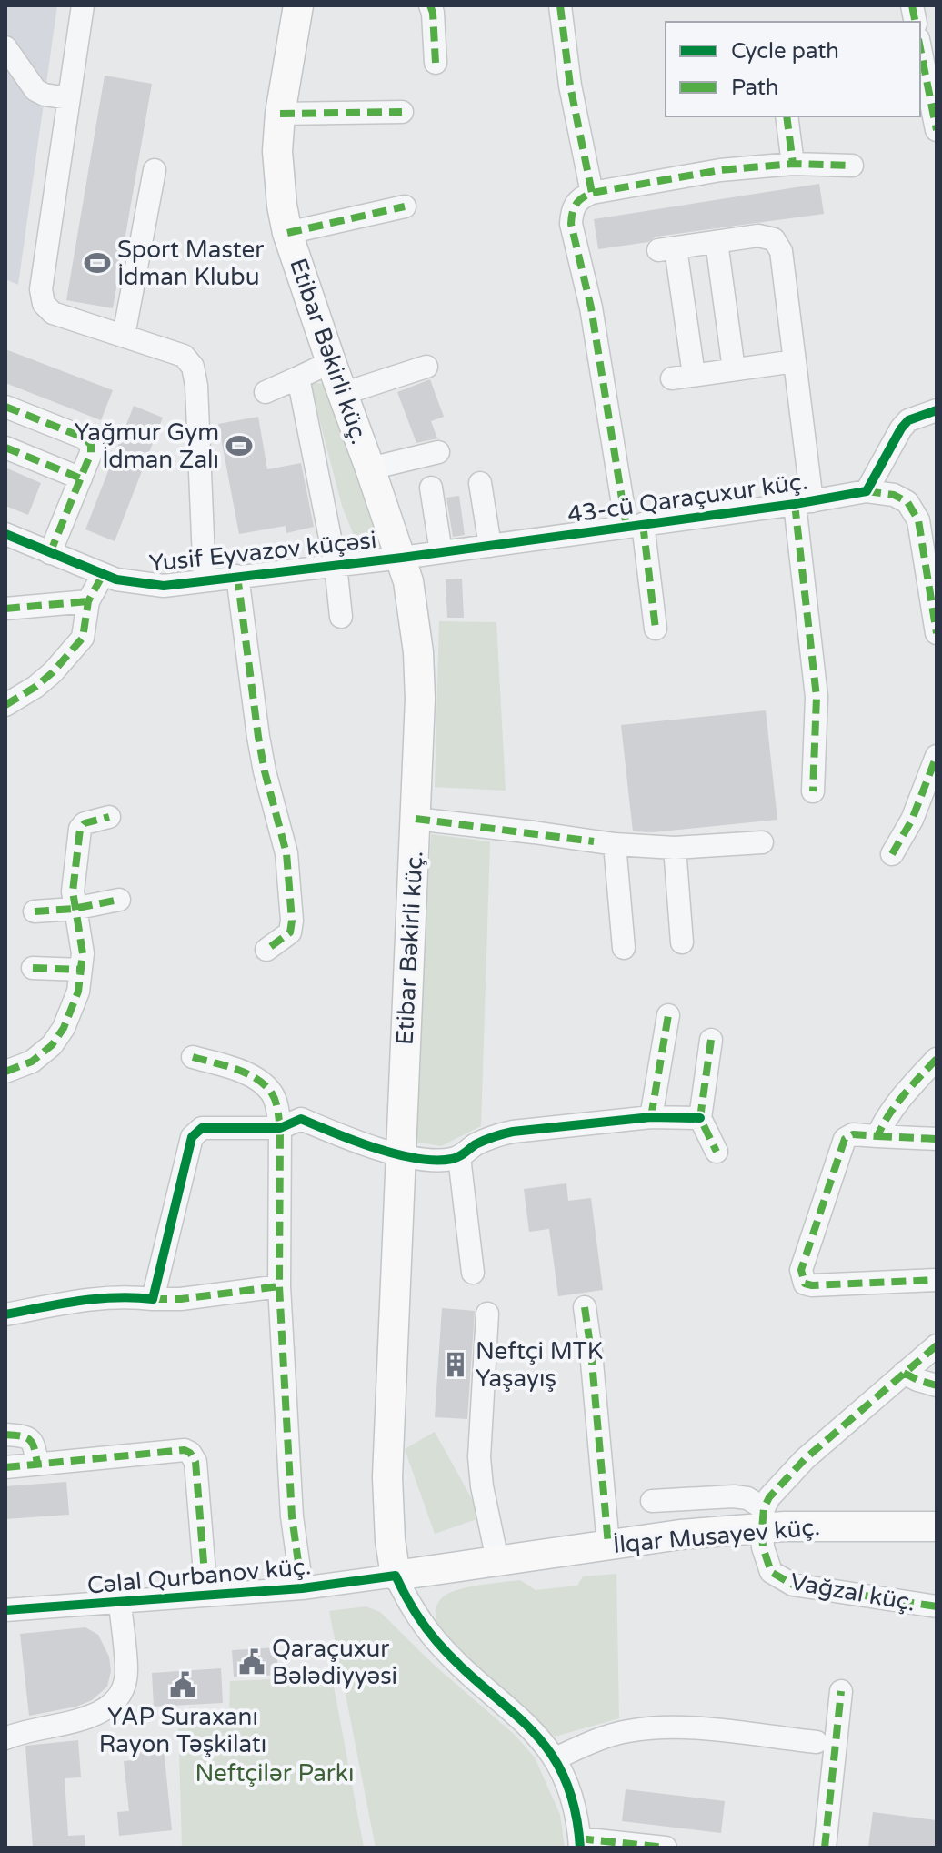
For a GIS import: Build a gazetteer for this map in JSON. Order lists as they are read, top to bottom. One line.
{"streets":{"main road":["Etibar Bəkirli küç.","İlqar Musayev küç."],"street":["43-cü Qaraçuxur küç.","Yusif Eyvazov küçəsi","Cəlal Qurbanov küç.","Vağzal küç."]},"crossings":[["Etibar Bəkirli küç.","43-cü Qaraçuxur küç."],["Etibar Bəkirli küç.","Yusif Eyvazov küçəsi"],["Etibar Bəkirli küç.","İlqar Musayev küç."],["Etibar Bəkirli küç.","Cəlal Qurbanov küç."],["43-cü Qaraçuxur küç.","Yusif Eyvazov küçəsi"],["İlqar Musayev küç.","Cəlal Qurbanov küç."],["İlqar Musayev küç.","Vağzal küç."]],"parks":["Neftçilər Parkı"],"places":{"sports":["Sport Master İdman Klubu","Yağmur Gym İdman Zalı"],"building":["Neftçi MTK Yaşayış"],"public building":["Qaraçuxur Bələdiyyəsi","YAP Suraxanı Rayon Təşkilatı"]},"legend":["Cycle path","Path"]}
